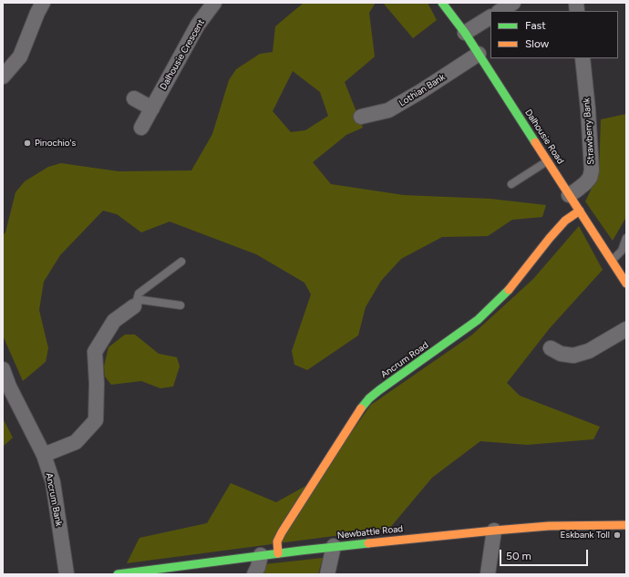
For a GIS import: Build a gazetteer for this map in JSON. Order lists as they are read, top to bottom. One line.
{"streets":{"main road":["Dalhousie Road","Ancrum Road","Newbattle Road"],"street":["Dalhousie Crescent","Lothian Bank","Strawberry Bank","Ancrum Bank"]},"crossings":[["Lothian Bank","Dalhousie Road"],["Strawberry Bank","Dalhousie Road"],["Dalhousie Road","Ancrum Road"],["Ancrum Road","Newbattle Road"]],"places":["Pinochio's","Eskbank Toll"],"legend":["Fast","Slow"],"scale_bar":"50 m"}
